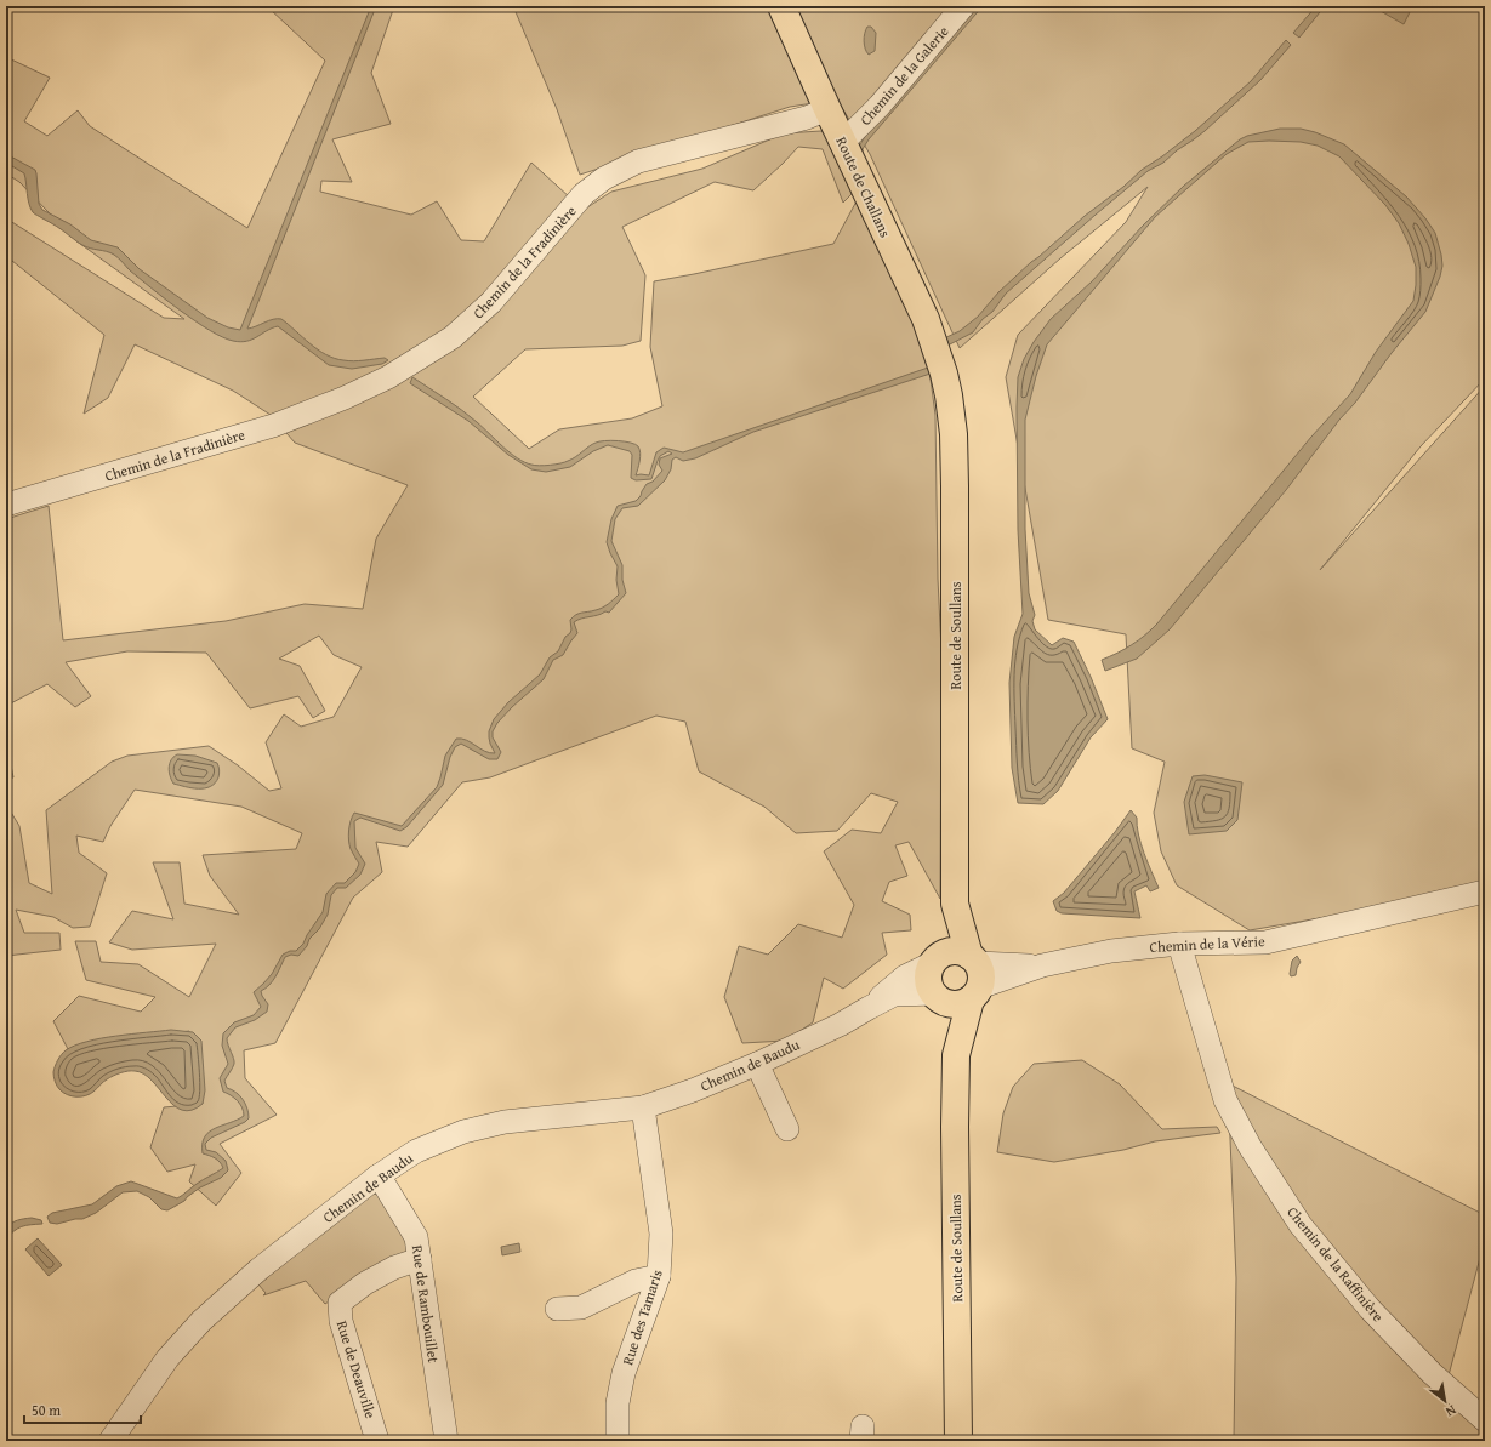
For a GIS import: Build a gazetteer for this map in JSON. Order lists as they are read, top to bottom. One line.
{"streets":{"main road":["Route de Challans","Route de Soullans"],"street":["Chemin de la Galerie","Chemin de la Fradinière","Chemin de la Vérie","Chemin de Baudu","Chemin de la Raffinière","Rue de Rambouillet","Rue des Tamaris","Rue de Deauville"]},"crossings":[["Chemin de la Galerie","Route de Challans"],["Route de Challans","Chemin de la Fradinière"],["Route de Challans","Route de Soullans"],["Route de Soullans","Chemin de la Vérie"],["Route de Soullans","Chemin de Baudu"],["Chemin de la Vérie","Chemin de Baudu"],["Chemin de la Vérie","Chemin de la Raffinière"],["Chemin de Baudu","Rue de Rambouillet"],["Chemin de Baudu","Rue des Tamaris"],["Rue de Rambouillet","Rue de Deauville"]],"scale_bar":"50 m","north":"bottom right"}
